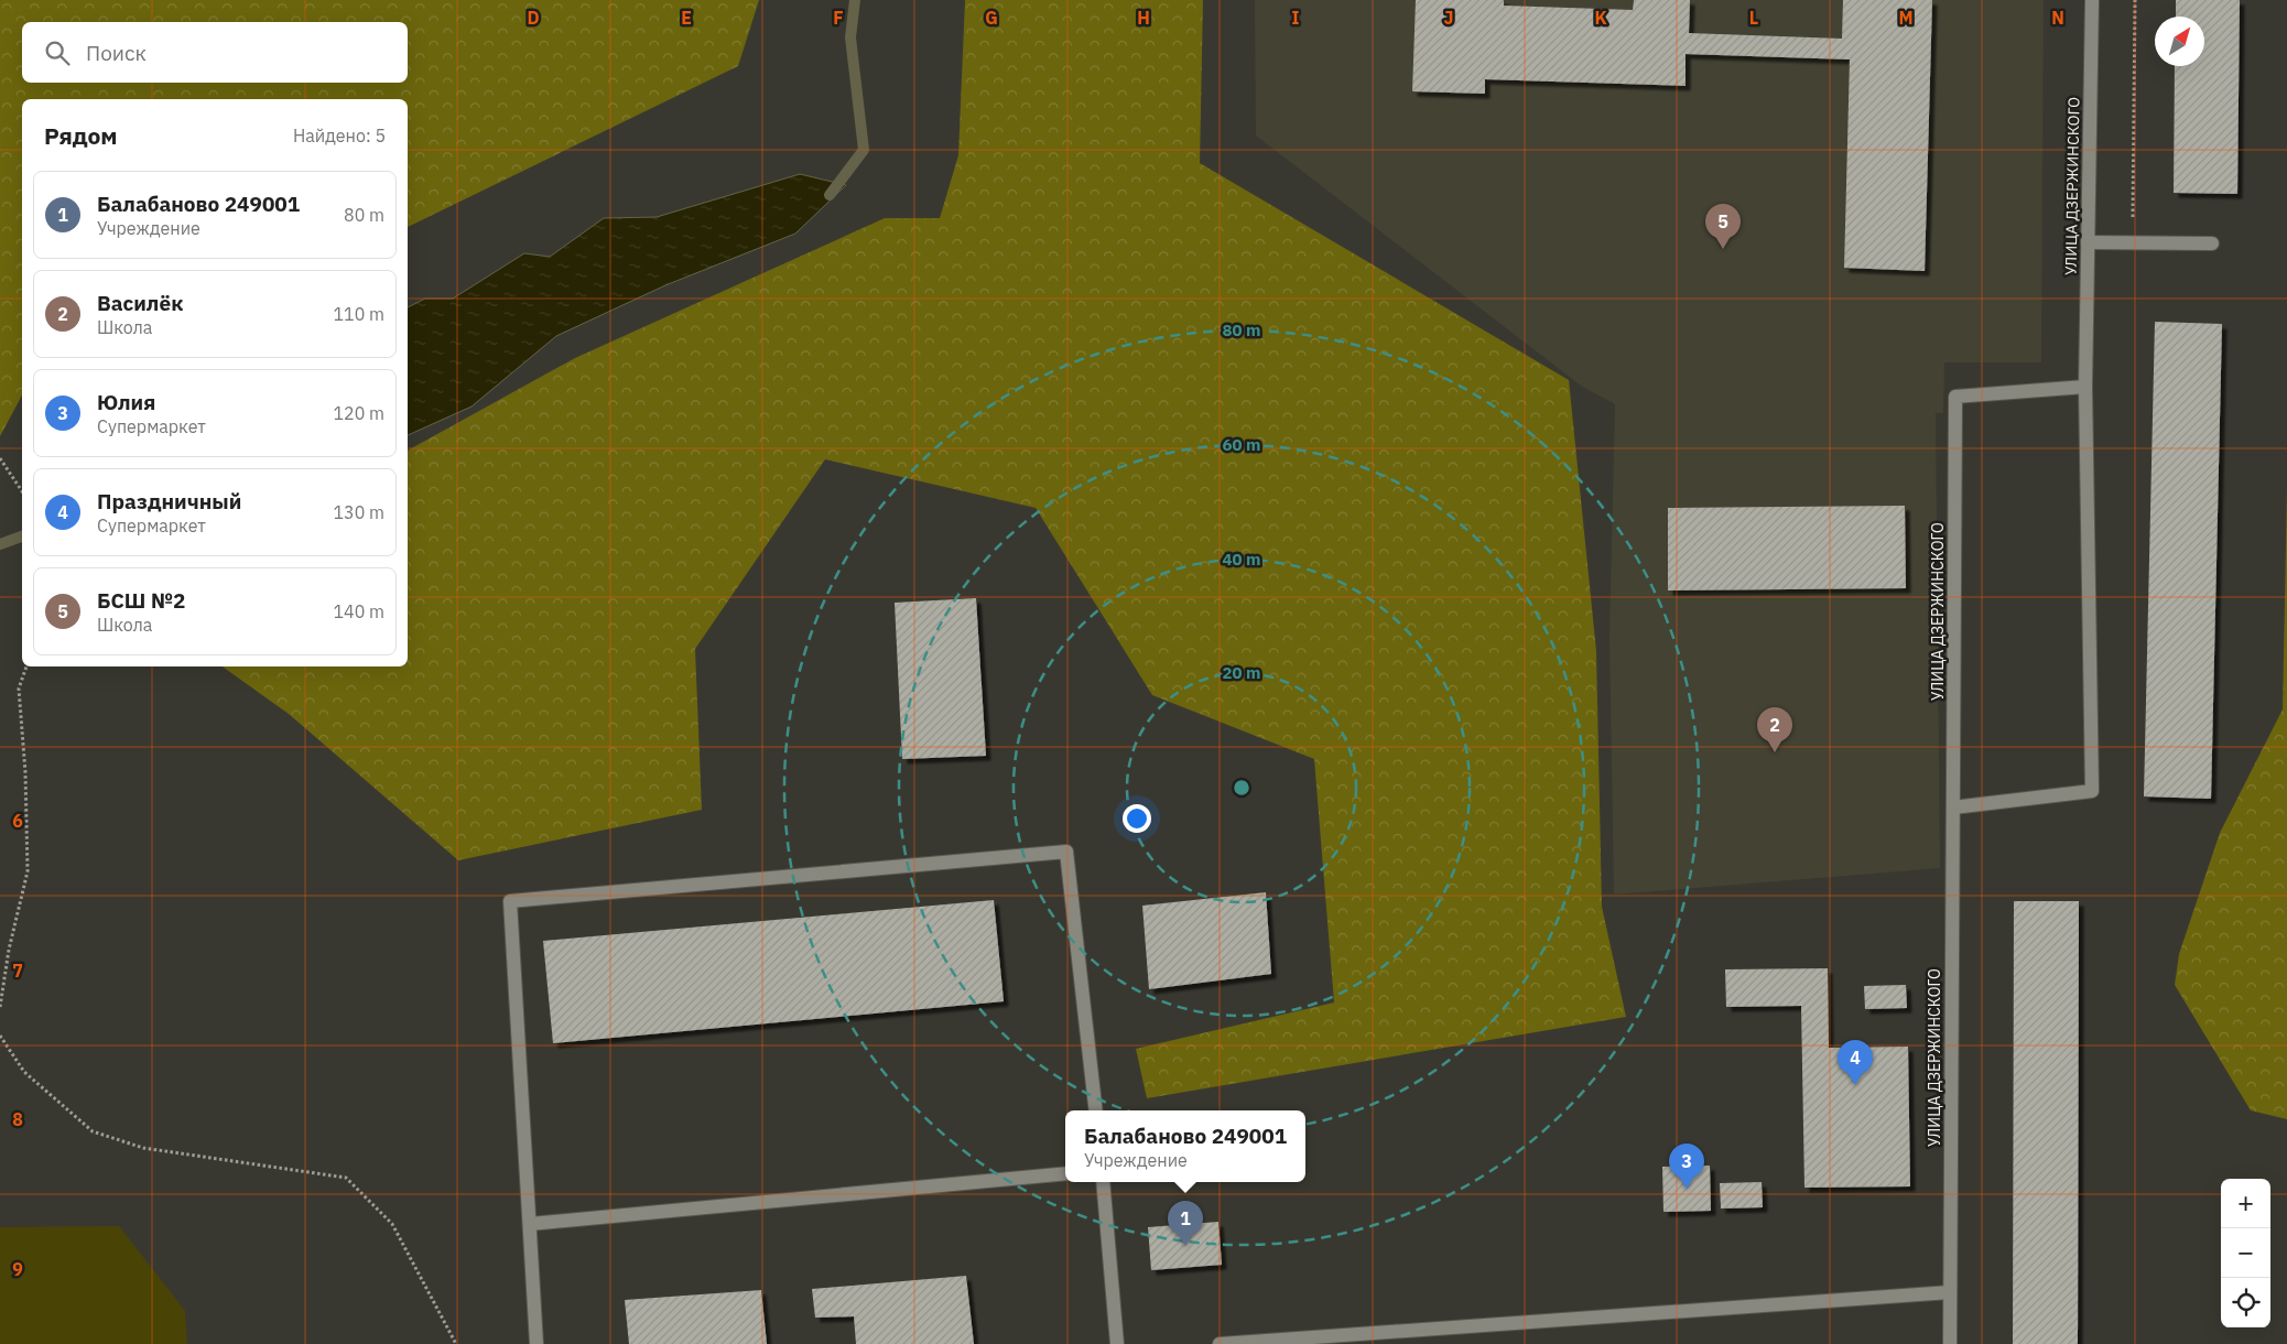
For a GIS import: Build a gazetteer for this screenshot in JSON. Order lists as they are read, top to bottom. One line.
{"streets":{"street":["УЛИЦА ДЗЕРЖИНСКОГО"]},"north":"top right","page":{"search":"Поиск","heading":["Рядом","Найдено: 5"],"list":[{"mark":"1","name":"Балабаново 249001","note":"Учреждение","value":"80 m"},{"mark":"2","name":"Василёк","note":"Школа","value":"110 m"},{"mark":"3","name":"Юлия","note":"Супермаркет","value":"120 m"},{"mark":"4","name":"Праздничный","note":"Супермаркет","value":"130 m"},{"mark":"5","name":"БСШ №2","note":"Школа","value":"140 m"}],"pins":["5","2","4","3","1"],"popup":["Балабаново 249001","Учреждение"],"map_buttons":["+","−"]},"grid":{"columns":["D","E","F","G","H","I","J","K","L","M","N"],"rows":["6","7","8","9"]},"rings":["80 m","60 m","40 m","20 m"]}
